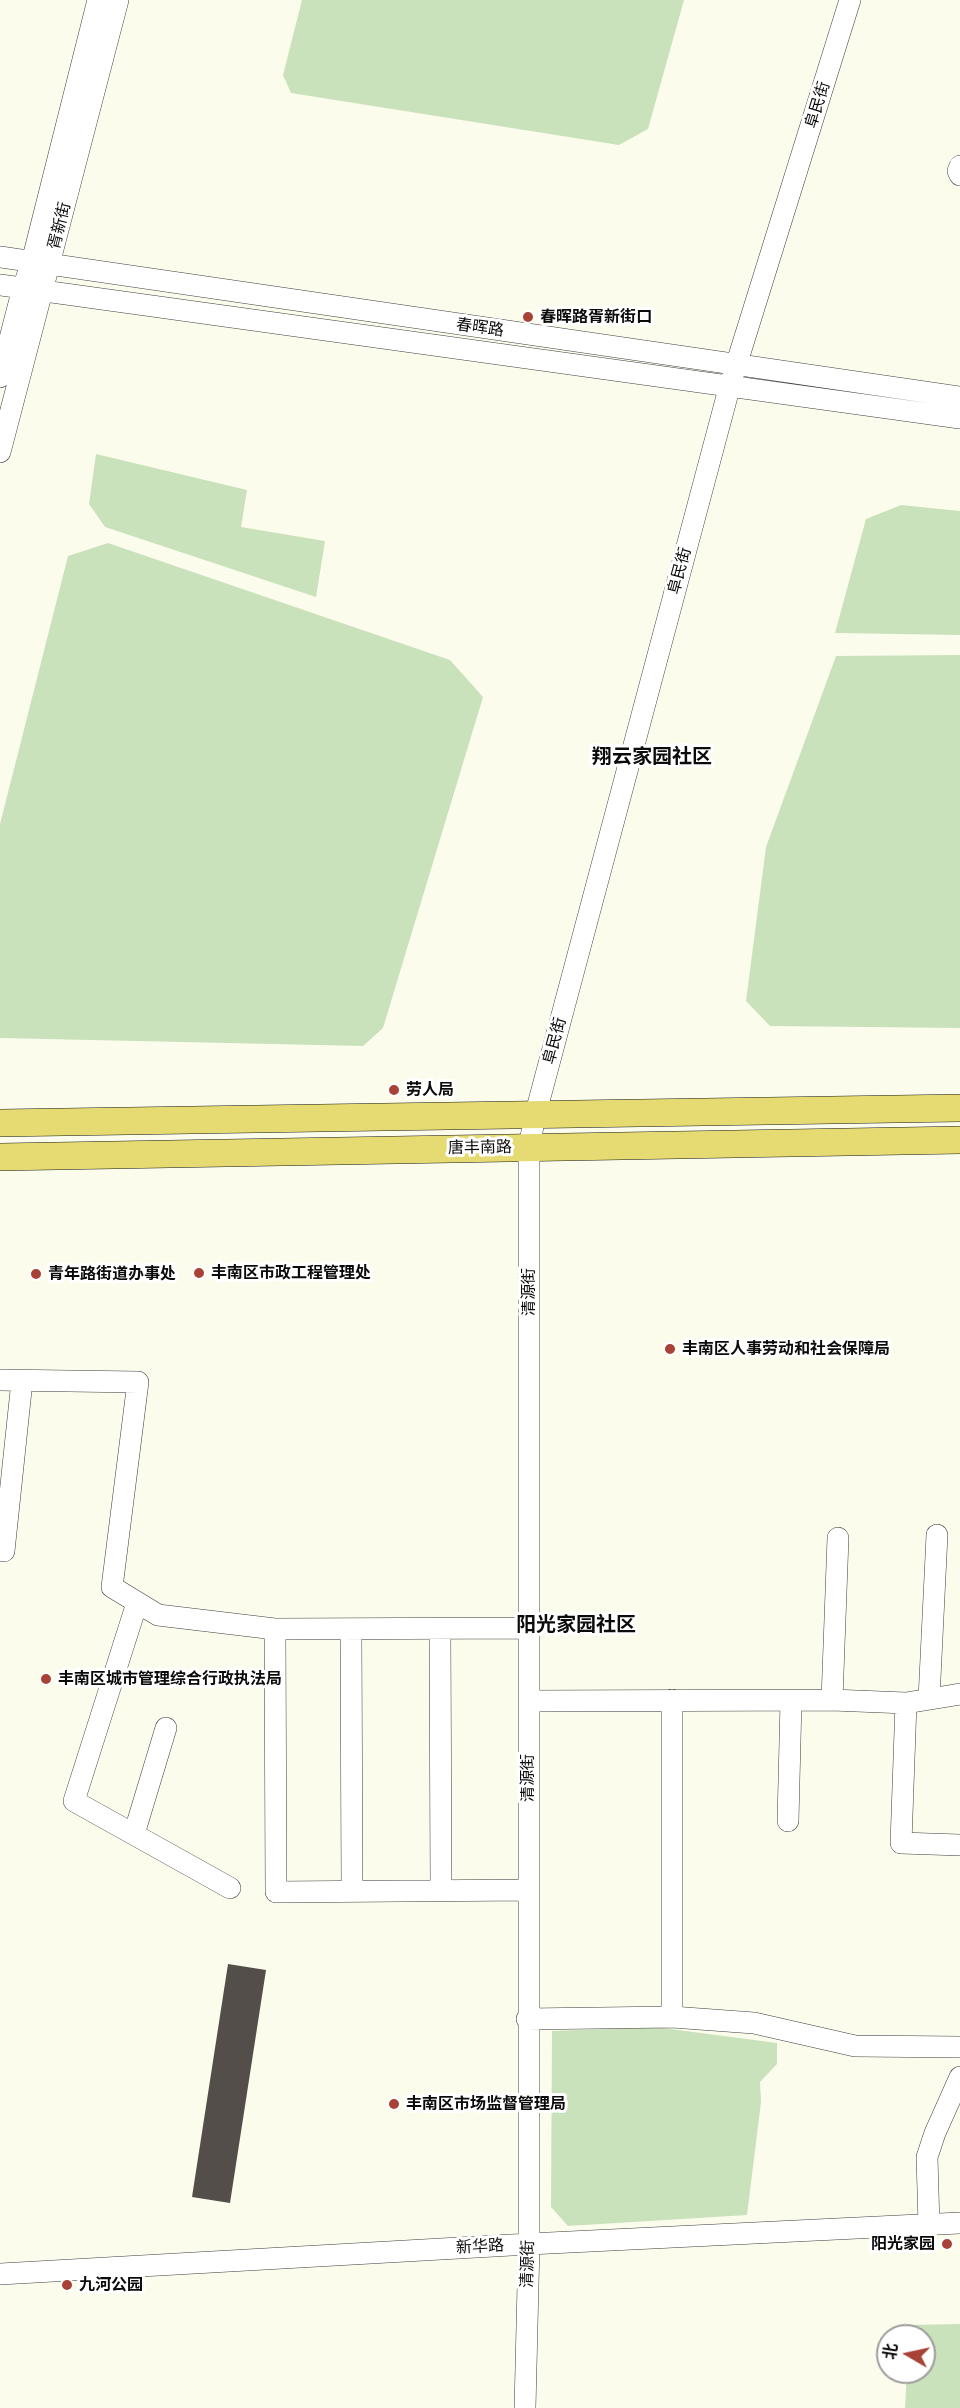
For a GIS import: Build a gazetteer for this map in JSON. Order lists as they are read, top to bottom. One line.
{"streets":{"main road":["唐丰南路"],"street":["阜民街","胥新街","春晖路","清源街","新华路"]},"crossings":[["阜民街","春晖路"],["阜民街","唐丰南路"],["阜民街","清源街"],["胥新街","春晖路"],["唐丰南路","清源街"],["清源街","新华路"]],"districts":["翔云家园社区","阳光家园社区"],"places":["春晖路胥新街口","劳人局","丰南区市政工程管理处","青年路街道办事处","丰南区人事劳动和社会保障局","丰南区城市管理综合行政执法局","丰南区市场监督管理局","阳光家园","九河公园"],"north":"left"}
